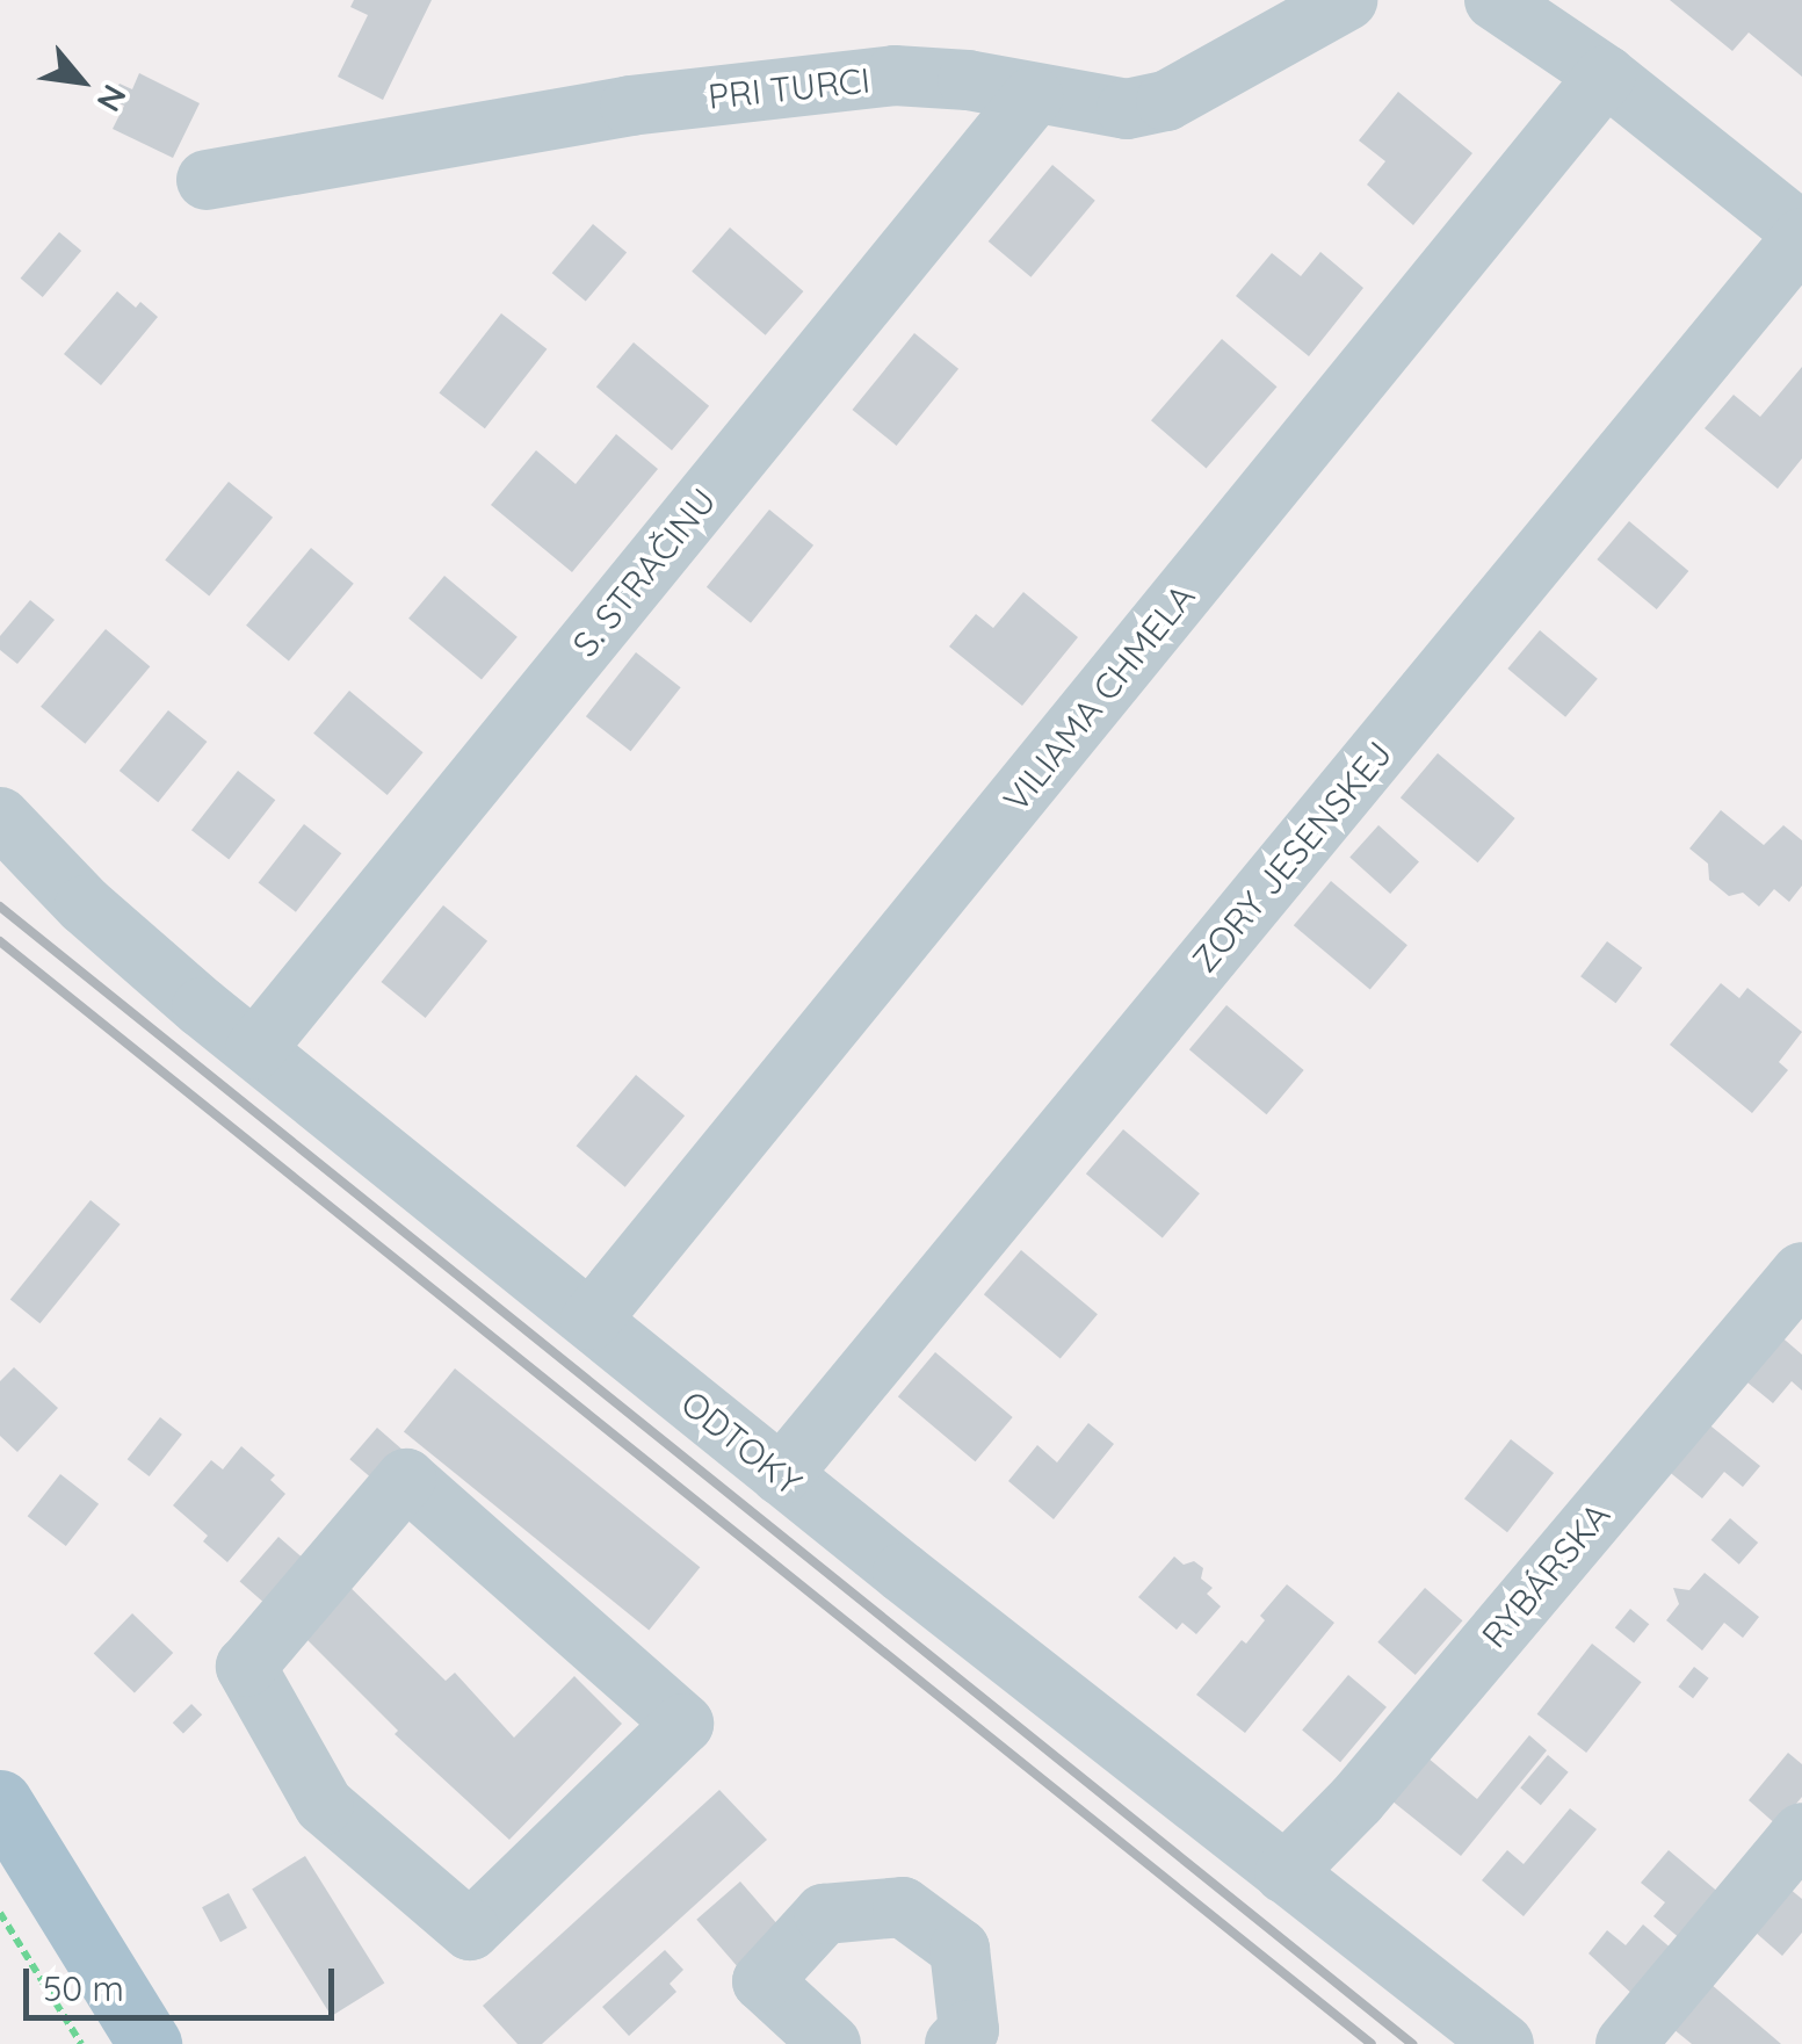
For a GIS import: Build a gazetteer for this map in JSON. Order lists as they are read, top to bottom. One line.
{"streets":{"street":["PRI TURCI","S. STRAČINU","VILIAMA CHMELA","ZORY JESENSKEJ","ODTOKY","RYBÁRSKA"]},"crossings":[["PRI TURCI","S. STRAČINU"],["S. STRAČINU","ODTOKY"],["VILIAMA CHMELA","ODTOKY"],["ZORY JESENSKEJ","ODTOKY"],["ODTOKY","RYBÁRSKA"]],"scale_bar":"50 m","north":"bottom right"}
